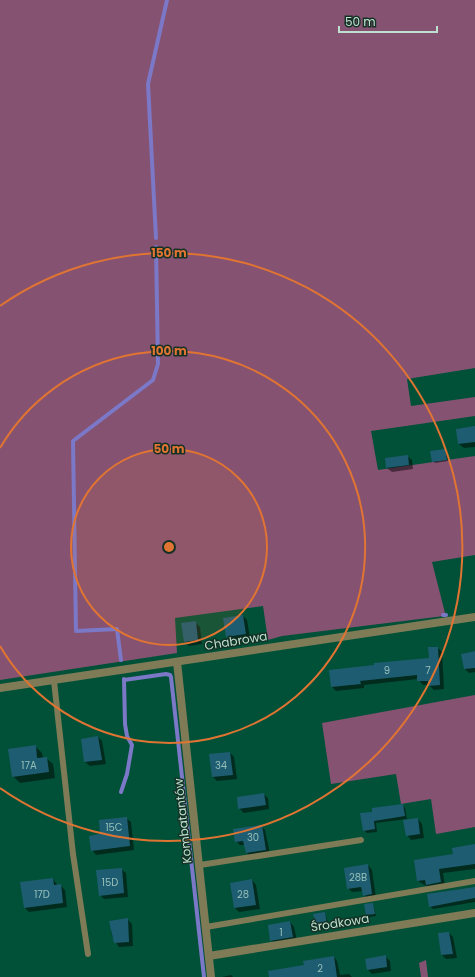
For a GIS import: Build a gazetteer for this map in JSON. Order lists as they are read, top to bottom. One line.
{"streets":{"street":["Chabrowa","Kombatantów","Środkowa"]},"crossings":[["Chabrowa","Kombatantów"],["Kombatantów","Środkowa"]],"house_numbers":["9","7","17A","34","15C","30","28B","15D","17D","28","1","2"],"scale_bar":"50 m","rings":["150 m","100 m","50 m"]}
